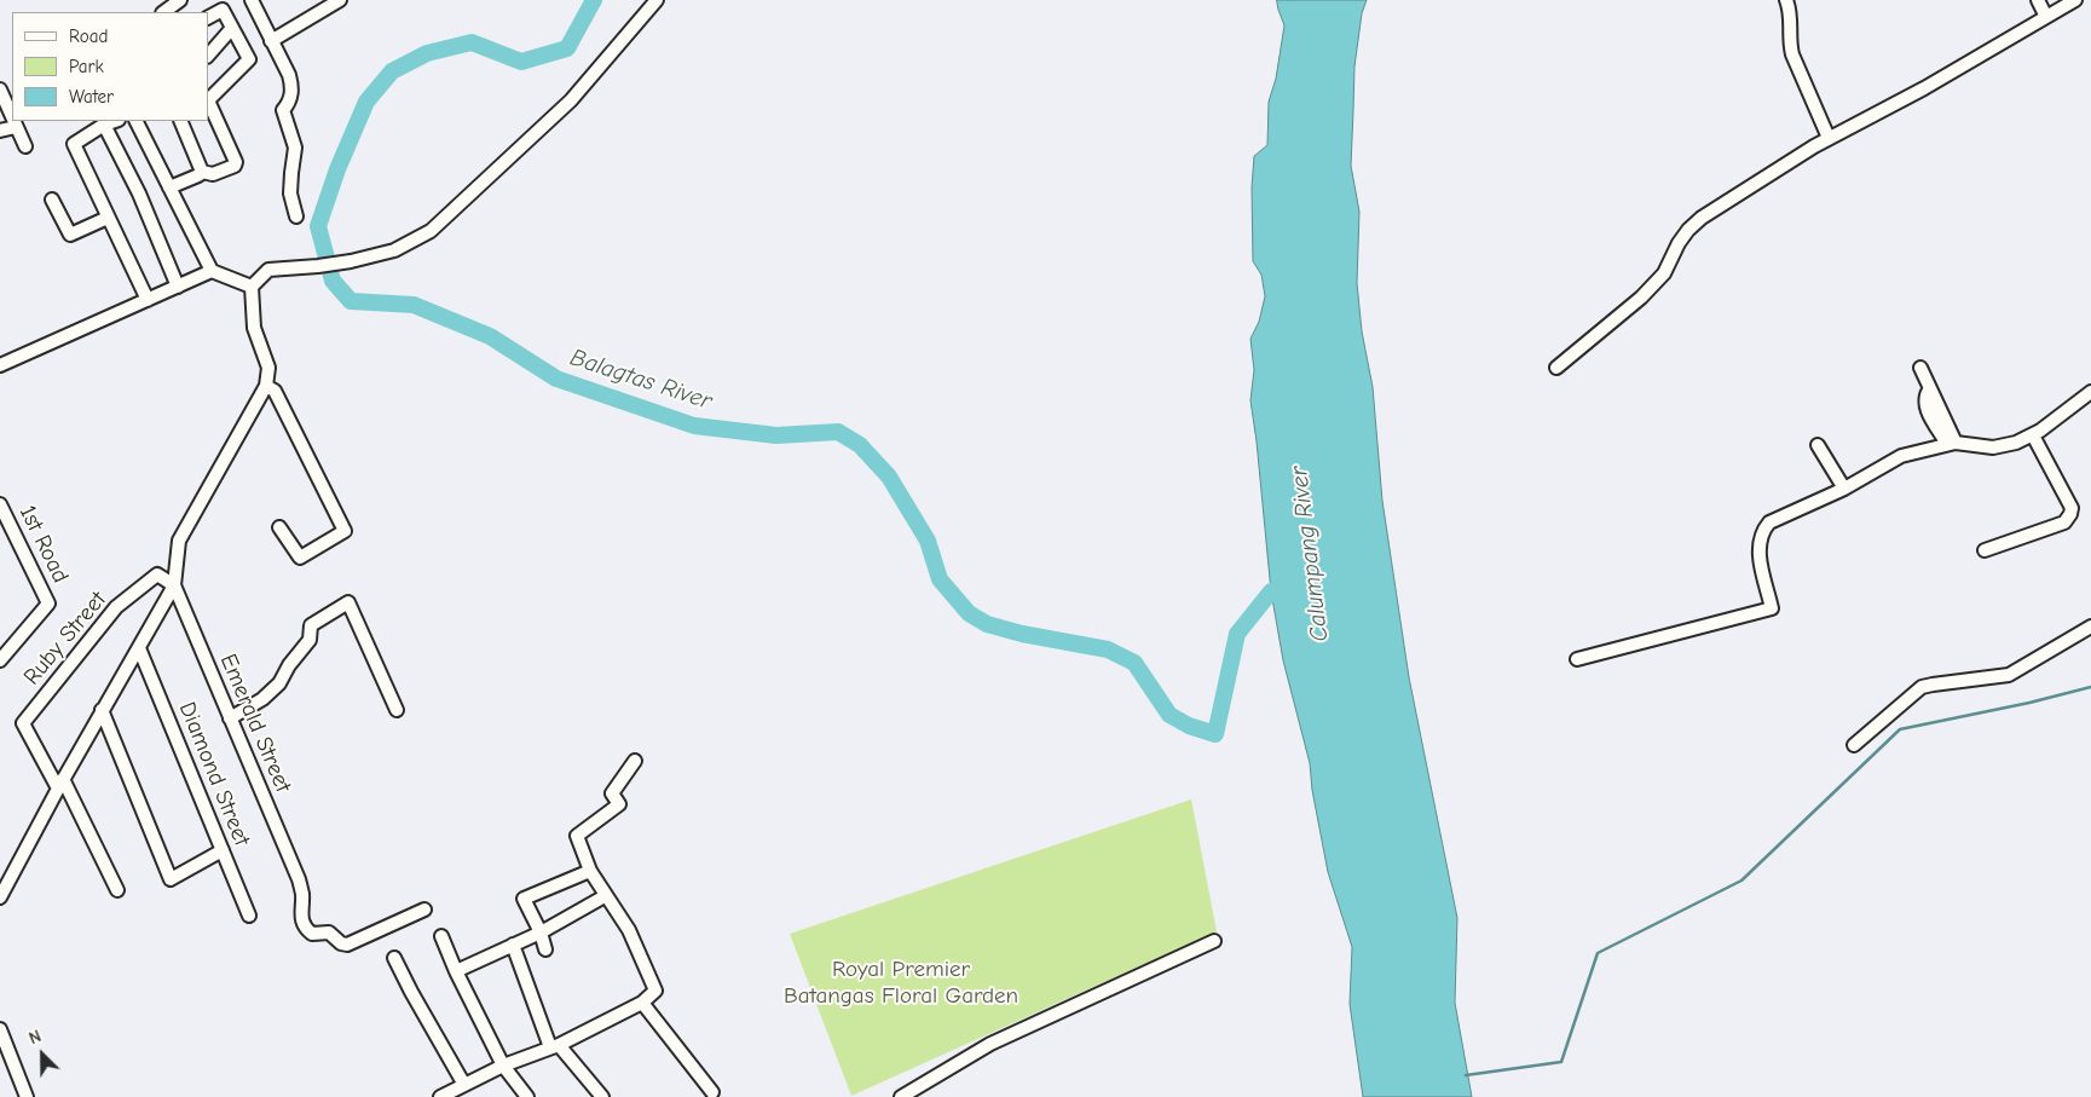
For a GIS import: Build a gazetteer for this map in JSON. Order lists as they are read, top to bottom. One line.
{"streets":{"street":["1st Road","Ruby Street","Emerald Street","Diamond Street"]},"crossings":[["Ruby Street","Emerald Street"]],"water":["Balagtas River","Calumpang River"],"parks":["Royal Premier Batangas Floral Garden"],"legend":["Road","Park","Water"],"north":"top left"}
